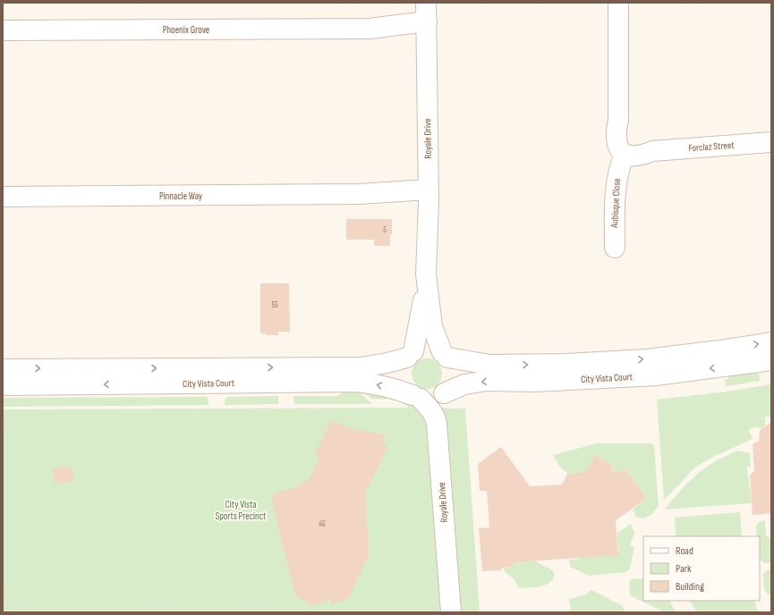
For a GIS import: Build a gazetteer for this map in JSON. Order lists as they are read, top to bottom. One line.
{"streets":{"street":["Phoenix Grove","Royale Drive","Forclaz Street","Pinnacle Way","Aubisque Close","City Vista Court"]},"crossings":[["Phoenix Grove","Royale Drive"],["Royale Drive","Pinnacle Way"],["Royale Drive","City Vista Court"],["Forclaz Street","Aubisque Close"]],"parks":["City Vista Sports Precinct"],"house_numbers":["5","55","46"],"legend":["Road","Park","Building"]}
